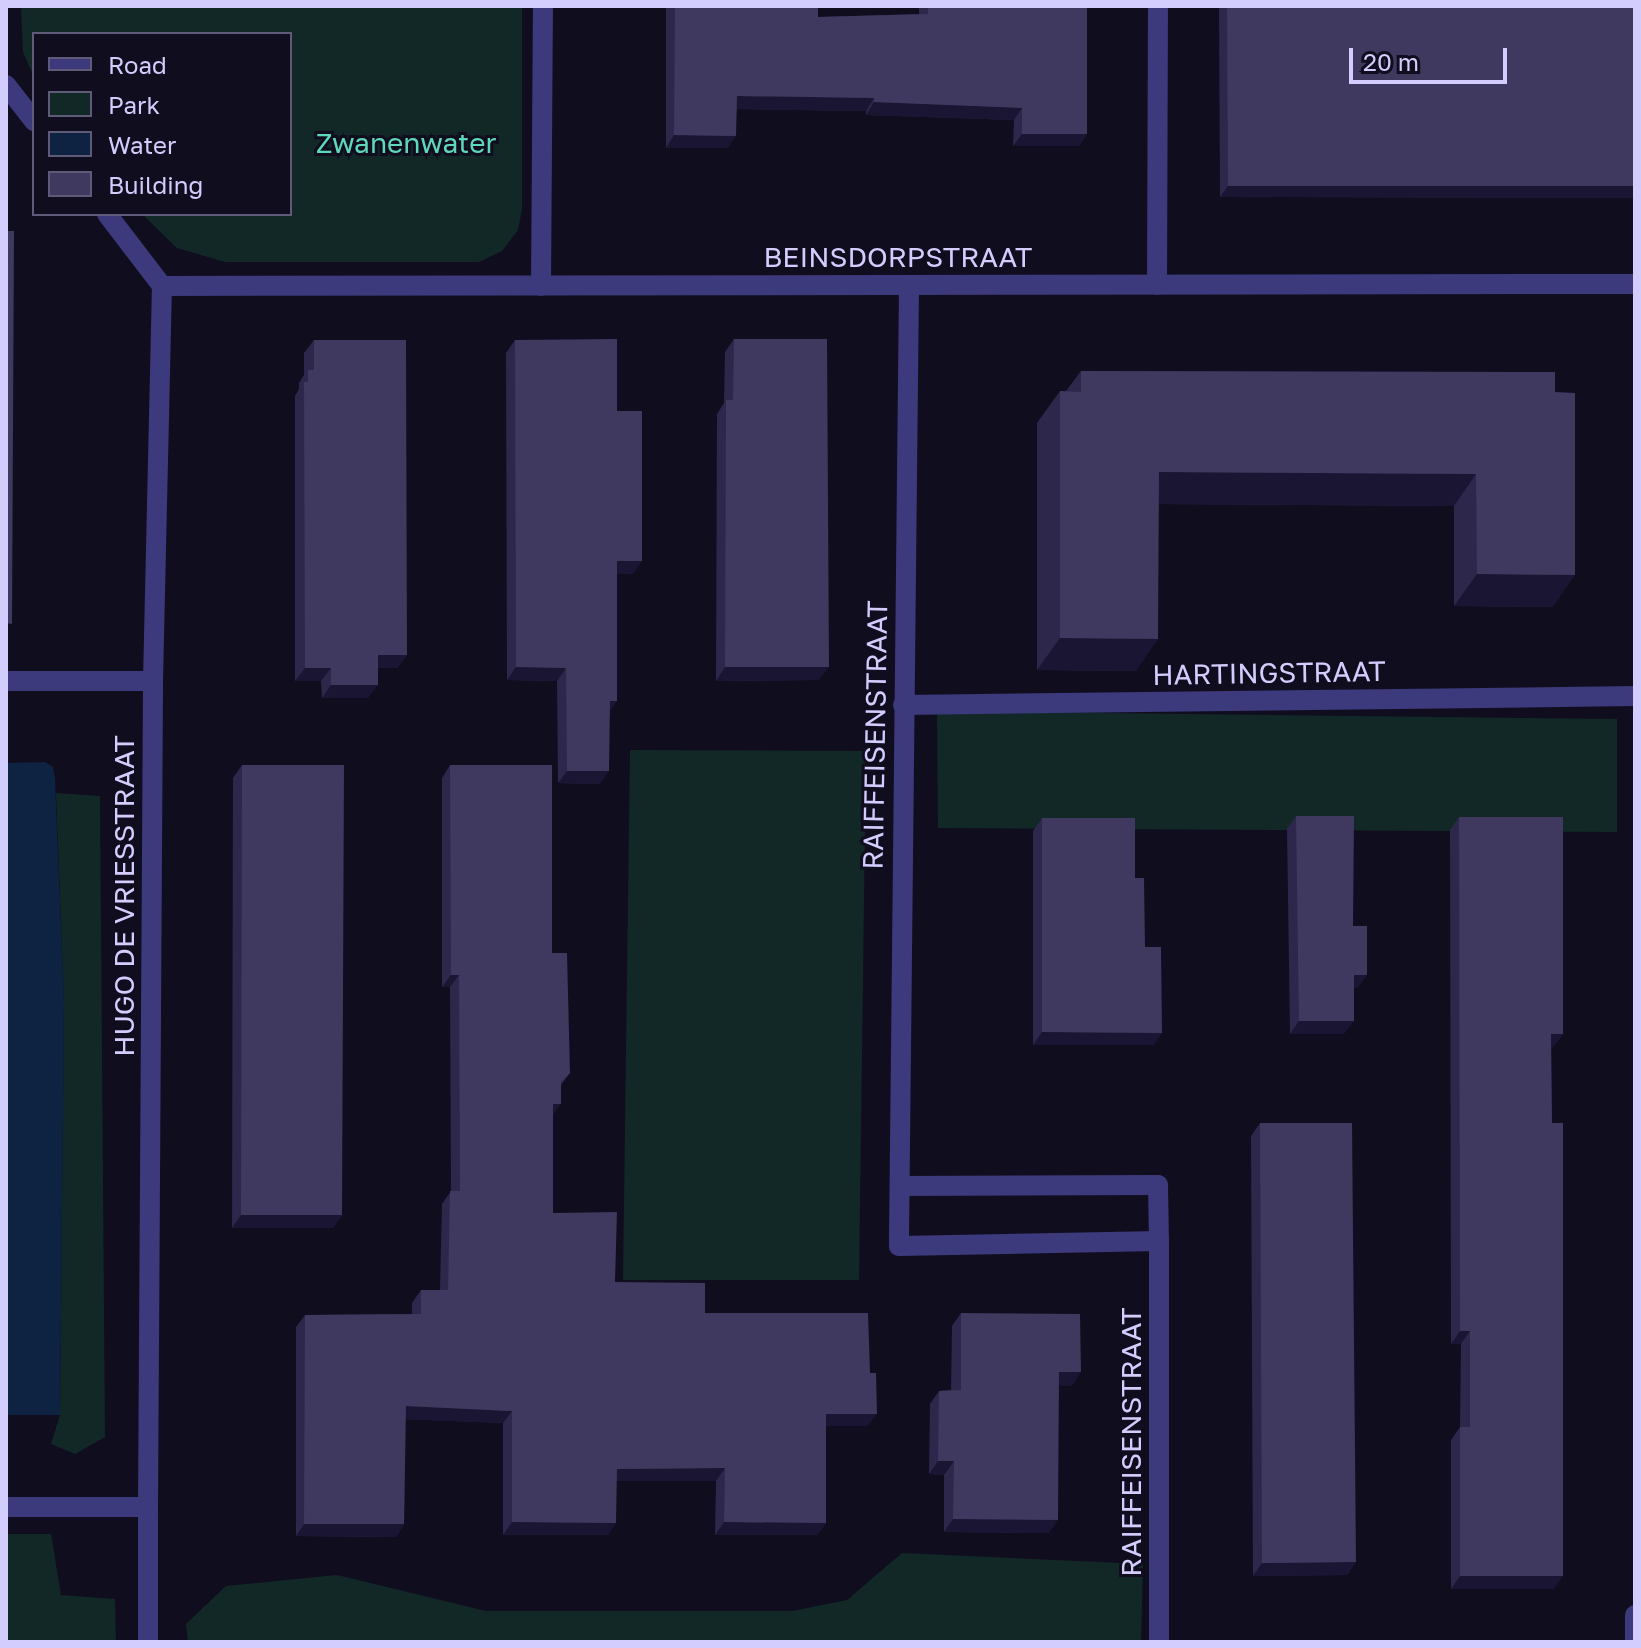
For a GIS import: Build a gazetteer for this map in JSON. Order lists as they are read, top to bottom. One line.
{"streets":{"street":["BEINSDORPSTRAAT","HARTINGSTRAAT","RAIFFEISENSTRAAT","HUGO DE VRIESSTRAAT"]},"crossings":[["BEINSDORPSTRAAT","RAIFFEISENSTRAAT"],["BEINSDORPSTRAAT","HUGO DE VRIESSTRAAT"],["HARTINGSTRAAT","RAIFFEISENSTRAAT"]],"parks":["Zwanenwater"],"legend":["Road","Park","Water","Building"],"scale_bar":"20 m"}
